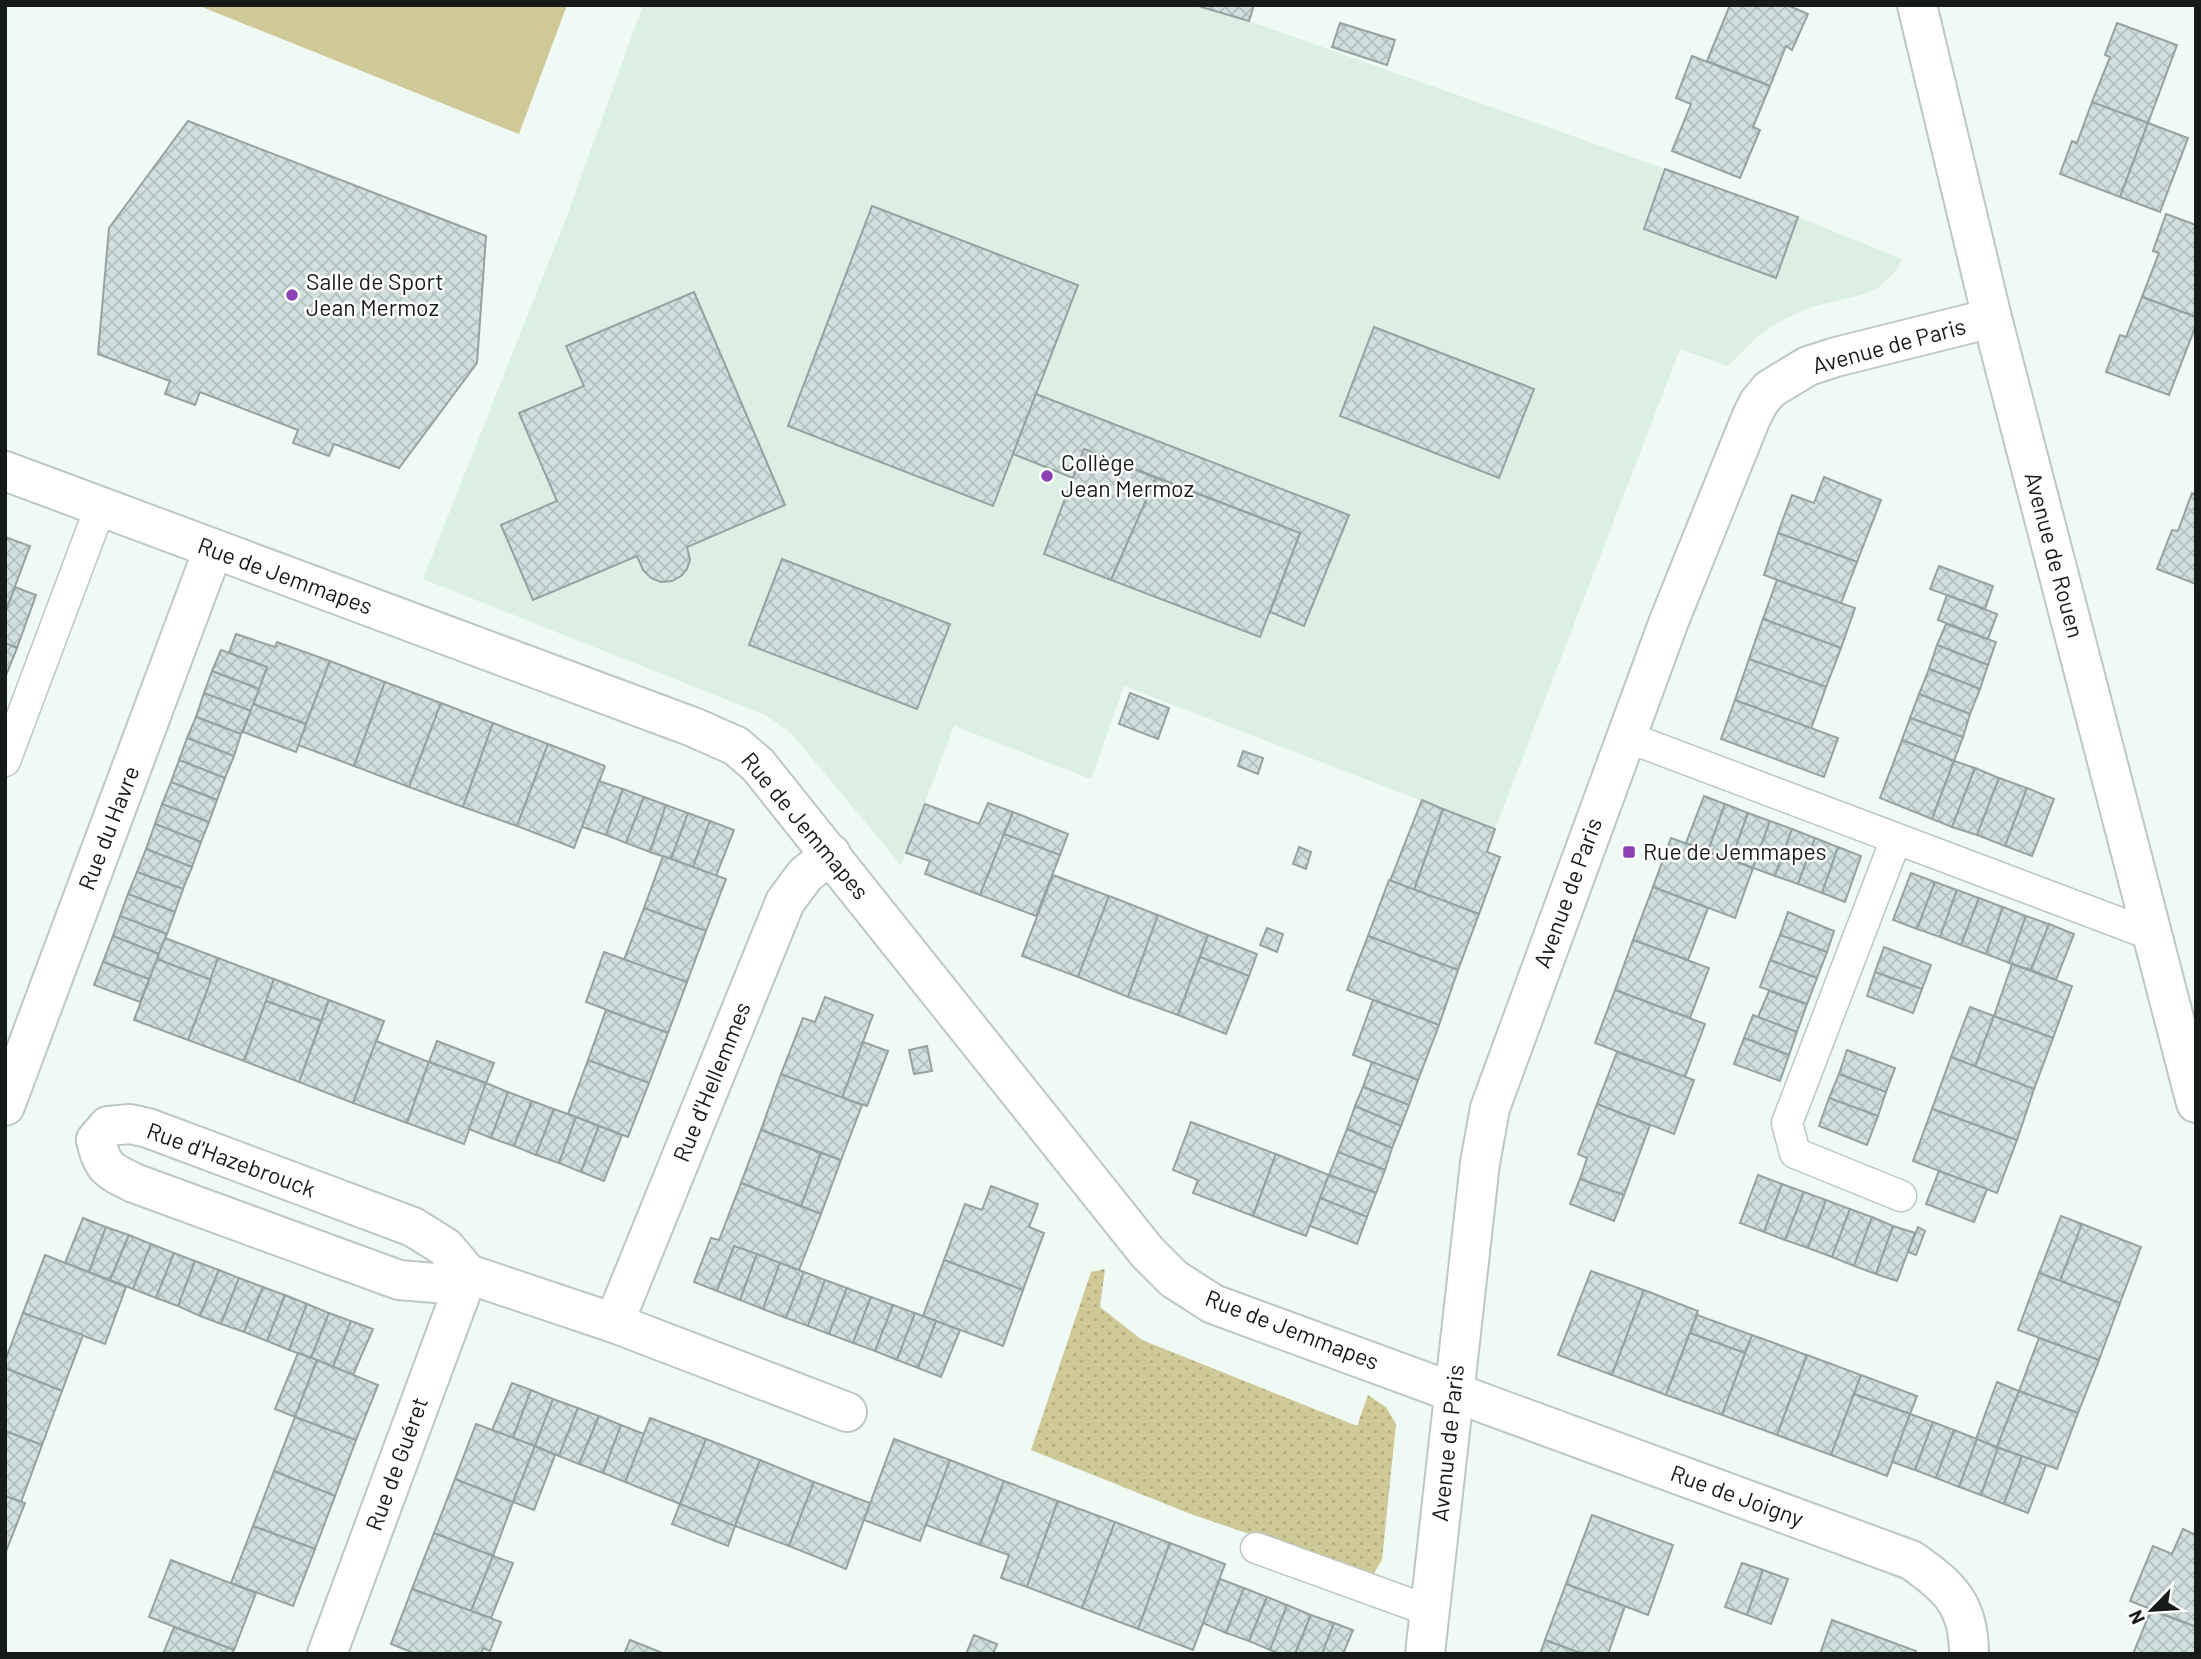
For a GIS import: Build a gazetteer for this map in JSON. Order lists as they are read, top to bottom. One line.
{"streets":{"street":["Avenue de Paris","Avenue de Rouen","Rue de Jemmapes","Rue du Havre","Rue d'Hellemmes","Rue d'Hazebrouck","Rue de Guéret","Rue de Joigny"]},"crossings":[["Avenue de Paris","Avenue de Rouen"],["Avenue de Paris","Rue de Jemmapes"],["Avenue de Paris","Rue de Joigny"],["Rue de Jemmapes","Rue du Havre"],["Rue de Jemmapes","Rue d'Hellemmes"],["Rue de Jemmapes","Rue de Joigny"],["Rue d'Hazebrouck","Rue de Guéret"]],"places":{"other":["Salle de Sport Jean Mermoz","Collège Jean Mermoz"],"transit":["Rue de Jemmapes"]},"north":"bottom left"}
